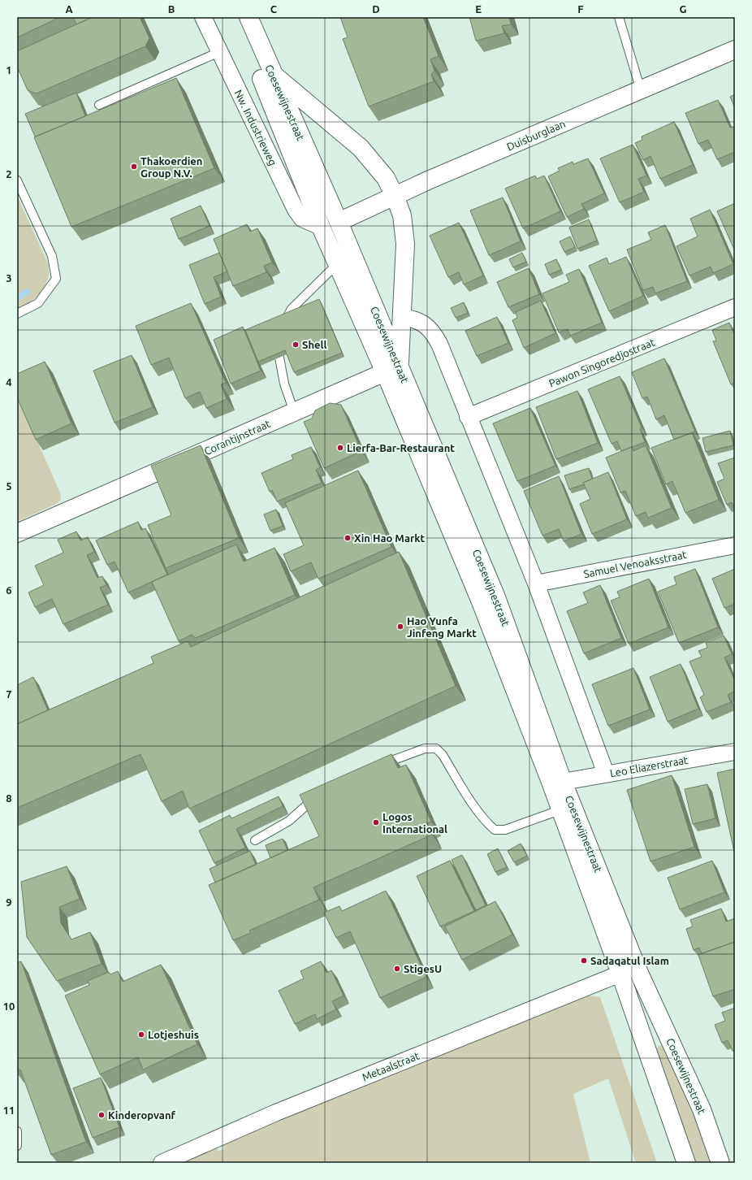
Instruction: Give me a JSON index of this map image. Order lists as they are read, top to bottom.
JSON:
{
  "streets": {
    "main road": ["Coesewijnestraat", "Duisburglaan", "Corantijnstraat"],
    "street": [
      "Nw. Industrieweg",
      "Pawon Singoredjostraat",
      "Samuel Venoaksstraat",
      "Leo Eliazerstraat",
      "Metaalstraat"
    ]
  },
  "crossings": [
    ["Coesewijnestraat", "Nw. Industrieweg"],
    ["Coesewijnestraat", "Duisburglaan"],
    ["Coesewijnestraat", "Corantijnstraat"],
    ["Coesewijnestraat", "Leo Eliazerstraat"],
    ["Coesewijnestraat", "Metaalstraat"]
  ],
  "places": [
    "Thakoerdien Group N.V.",
    "Shell",
    "Lierfa-Bar-Restaurant",
    "Xin Hao Markt",
    "Hao Yunfa Jinfeng Markt",
    "Logos International",
    "Sadaqatul Islam",
    "StigesU",
    "Lotjeshuis",
    "Kinderopvanf"
  ],
  "grid": {
    "columns": [
      "A",
      "B",
      "C",
      "D",
      "E",
      "F",
      "G"
    ],
    "rows": [
      "1",
      "2",
      "3",
      "4",
      "5",
      "6",
      "7",
      "8",
      "9",
      "10",
      "11"
    ]
  }
}
